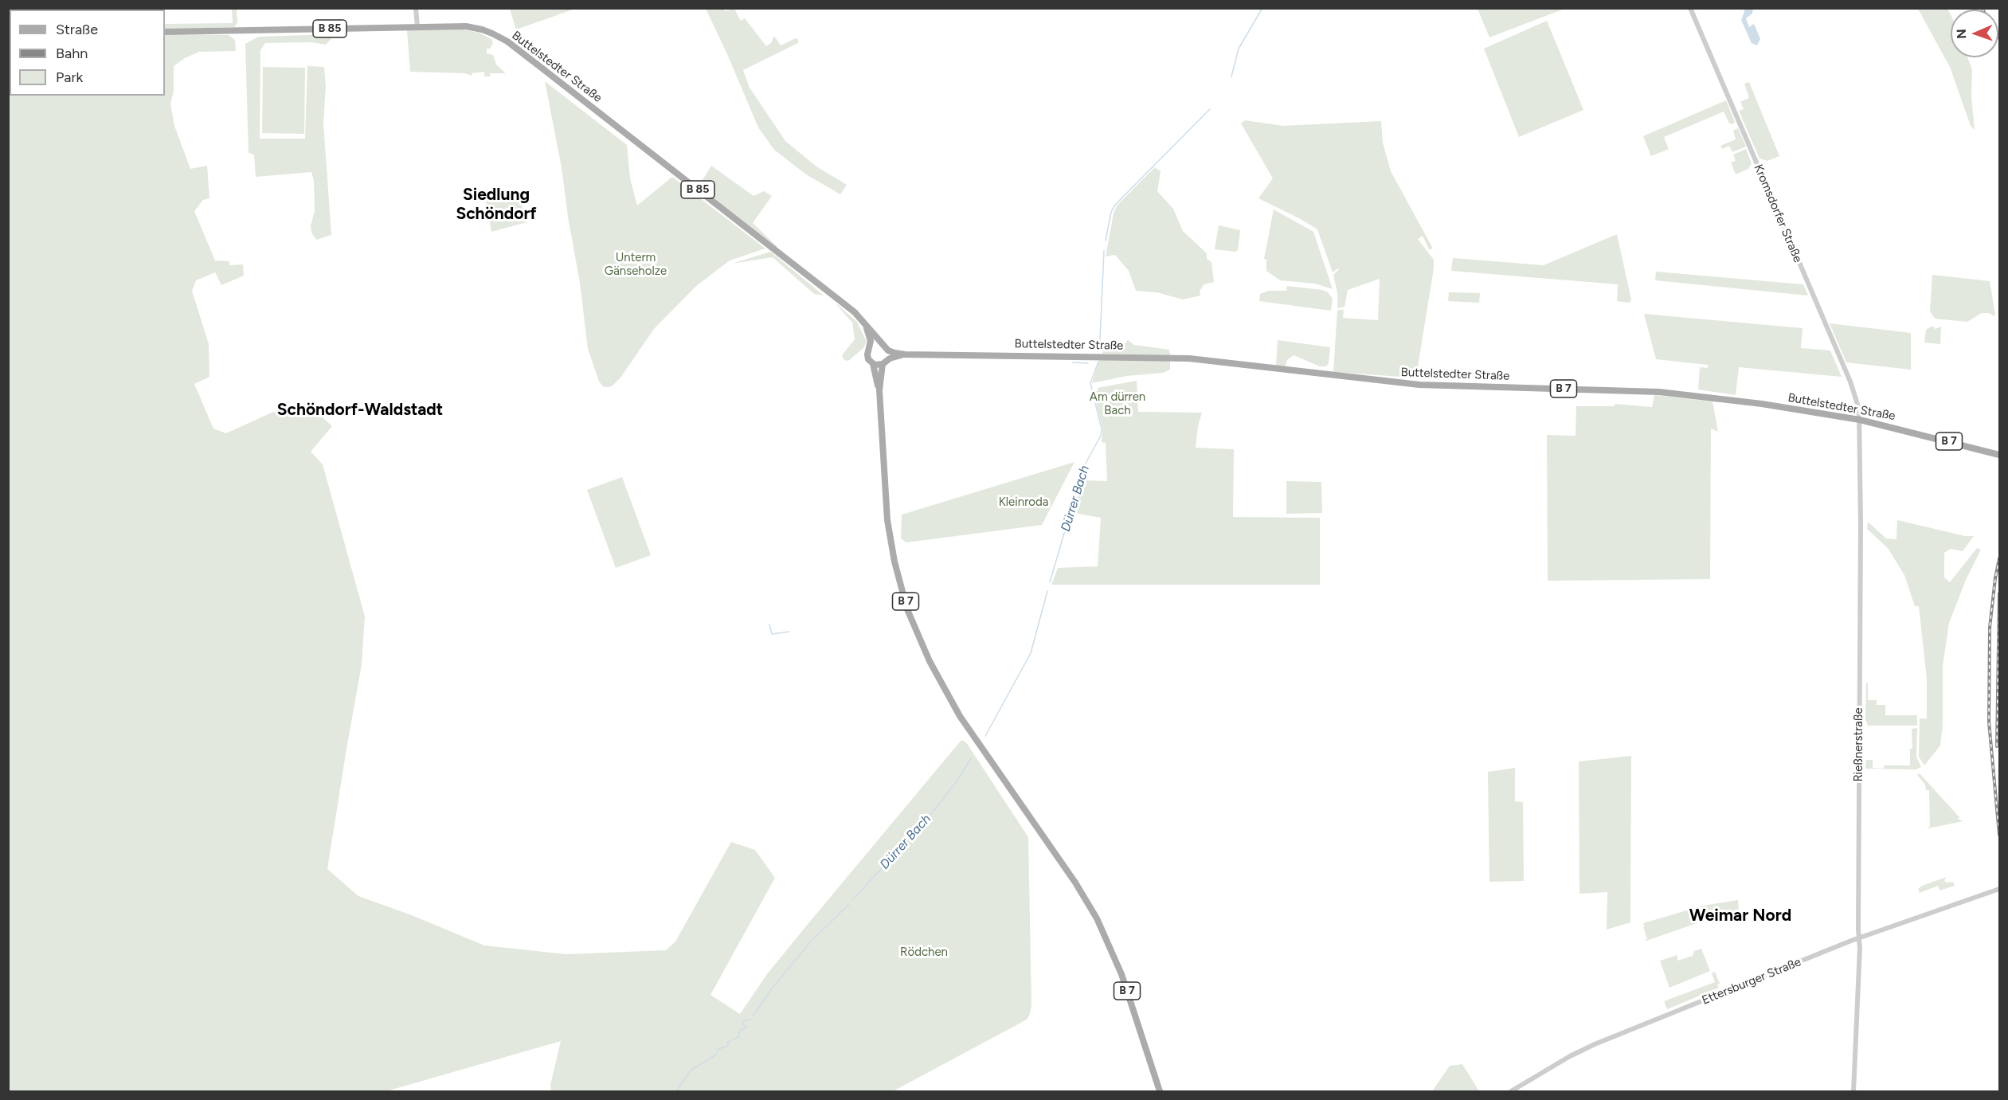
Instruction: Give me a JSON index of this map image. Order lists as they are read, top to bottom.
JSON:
{
  "streets": {
    "main road": ["B 85", "Buttelstedter Straße", "B 7"],
    "street": ["Kromsdorfer Straße", "Rießnerstraße", "Ettersburger Straße"]
  },
  "crossings": [
    ["B 85", "Buttelstedter Straße"],
    ["B 85", "B 7"],
    ["Buttelstedter Straße", "Kromsdorfer Straße"],
    ["Buttelstedter Straße", "B 7"],
    ["Buttelstedter Straße", "Rießnerstraße"],
    ["Kromsdorfer Straße", "Rießnerstraße"],
    ["Rießnerstraße", "Ettersburger Straße"]
  ],
  "districts": ["Siedlung Schöndorf", "Schöndorf-Waldstadt", "Weimar Nord"],
  "water": ["Dürrer Bach"],
  "parks": [
    "Unterm Gänseholze",
    "Am dürren Bach",
    "Kleinroda",
    "Rödchen"
  ],
  "legend": ["Straße", "Bahn", "Park"],
  "north": "left"
}
